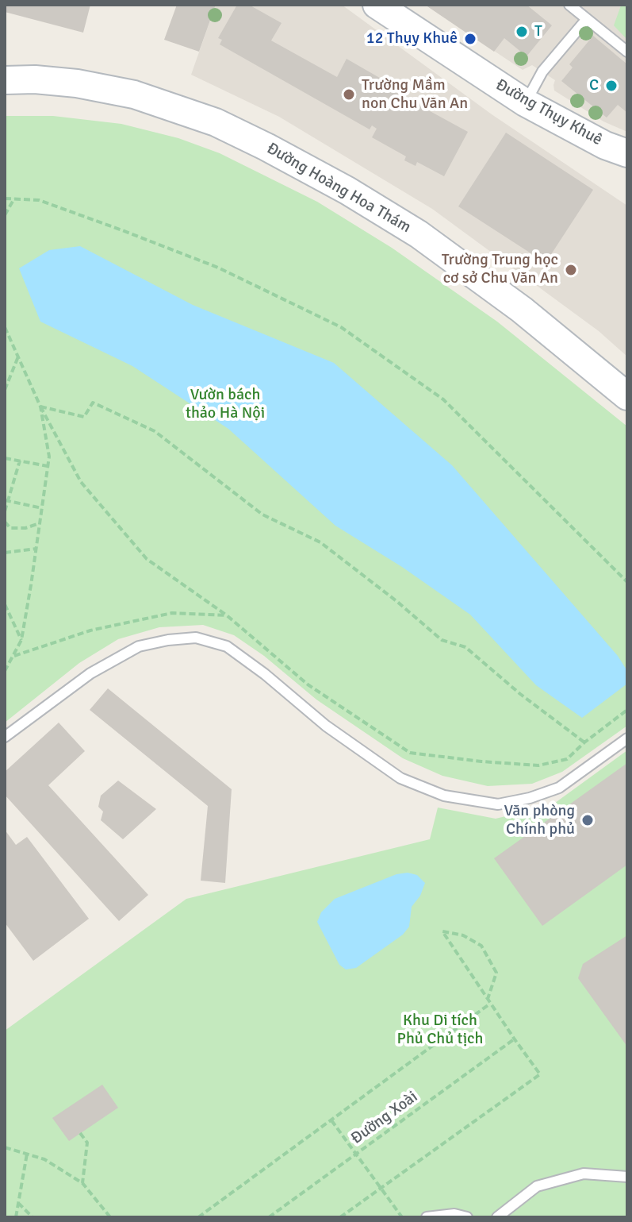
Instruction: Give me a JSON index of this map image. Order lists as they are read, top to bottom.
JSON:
{
  "streets": {
    "main road": ["Đường Thụy Khuê", "Đường Hoàng Hoa Thám"],
    "path": ["Đường Xoài"]
  },
  "parks": ["Vườn bách thảo Hà Nội", "Khu Di tích Phủ Chủ tịch"],
  "places": [
    "T",
    "12 Thụy Khuê",
    "C",
    "Trường Mầm non Chu Văn An",
    "Trường Trung học cơ sở Chu Văn An",
    "Văn phòng Chính phủ"
  ]
}
